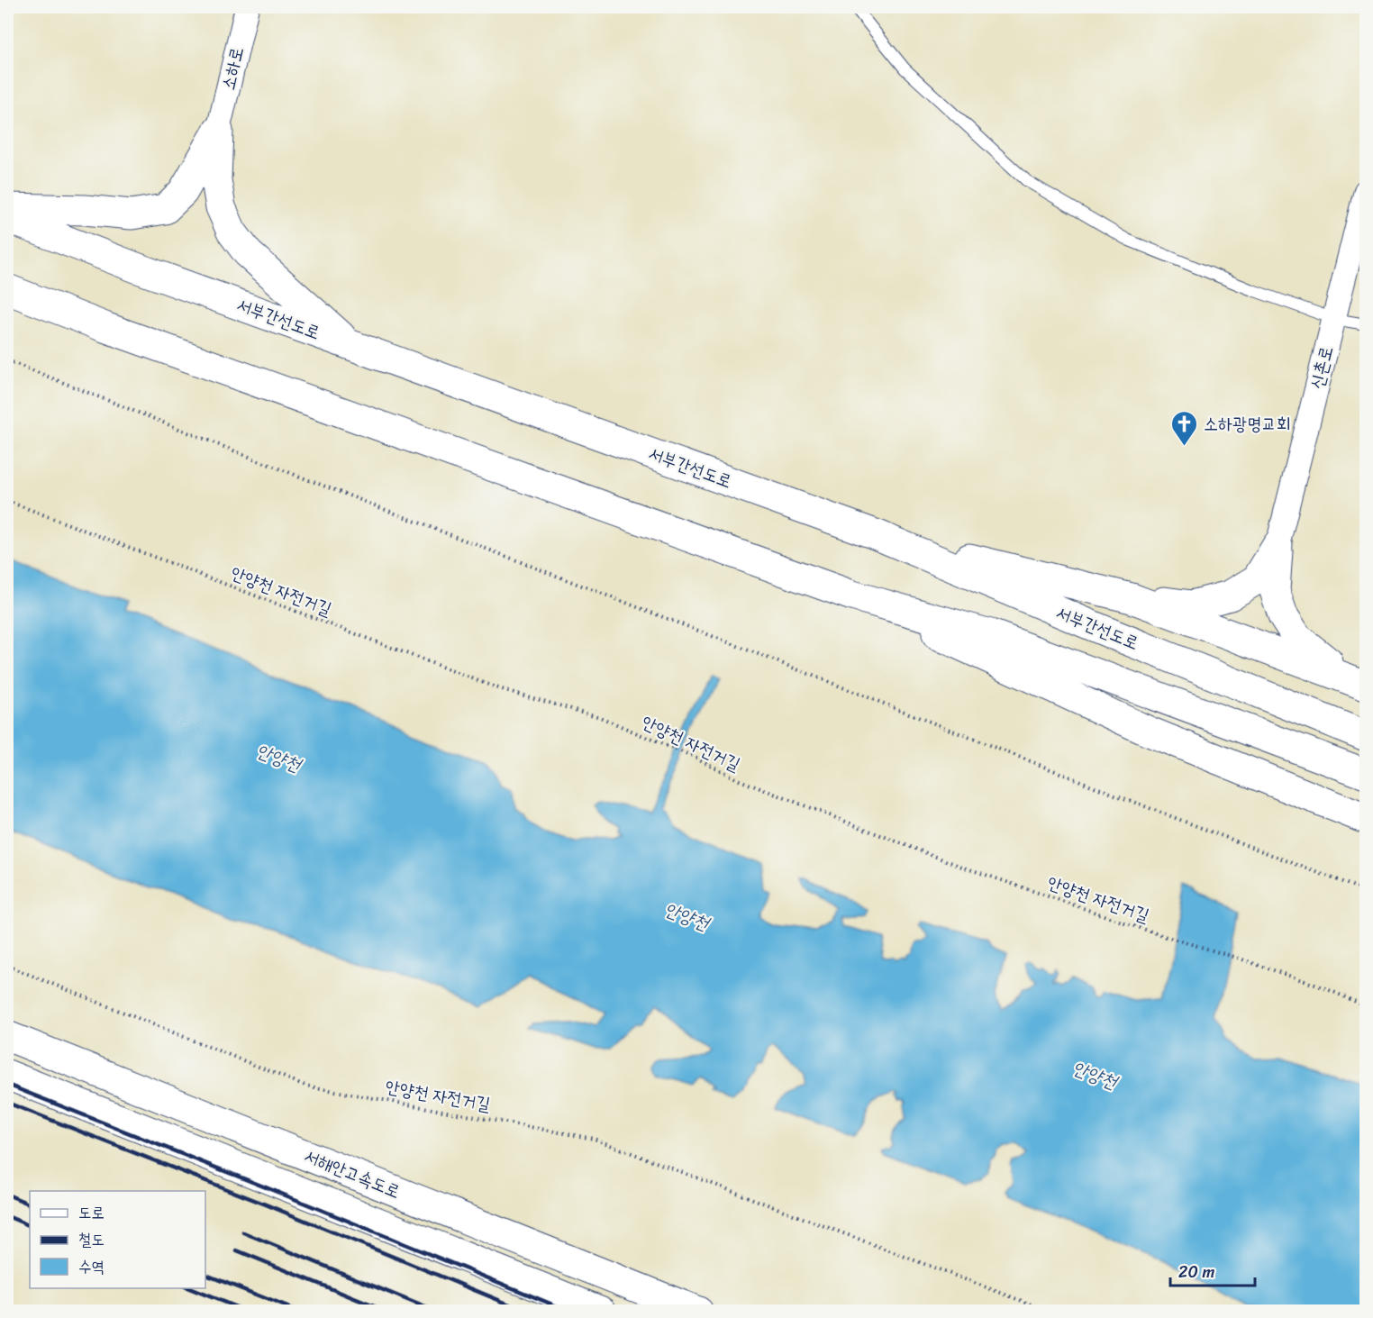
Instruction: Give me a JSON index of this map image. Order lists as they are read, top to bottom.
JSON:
{
  "streets": {
    "highway": ["서부간선도로", "서해안고속도로"],
    "street": ["소하로", "신촌로"],
    "path": ["안양천 자전거길"]
  },
  "water": ["안양천"],
  "places": {
    "church": ["소하광명교회"]
  },
  "legend": ["도로", "철도", "수역"],
  "scale_bar": "20 m"
}
